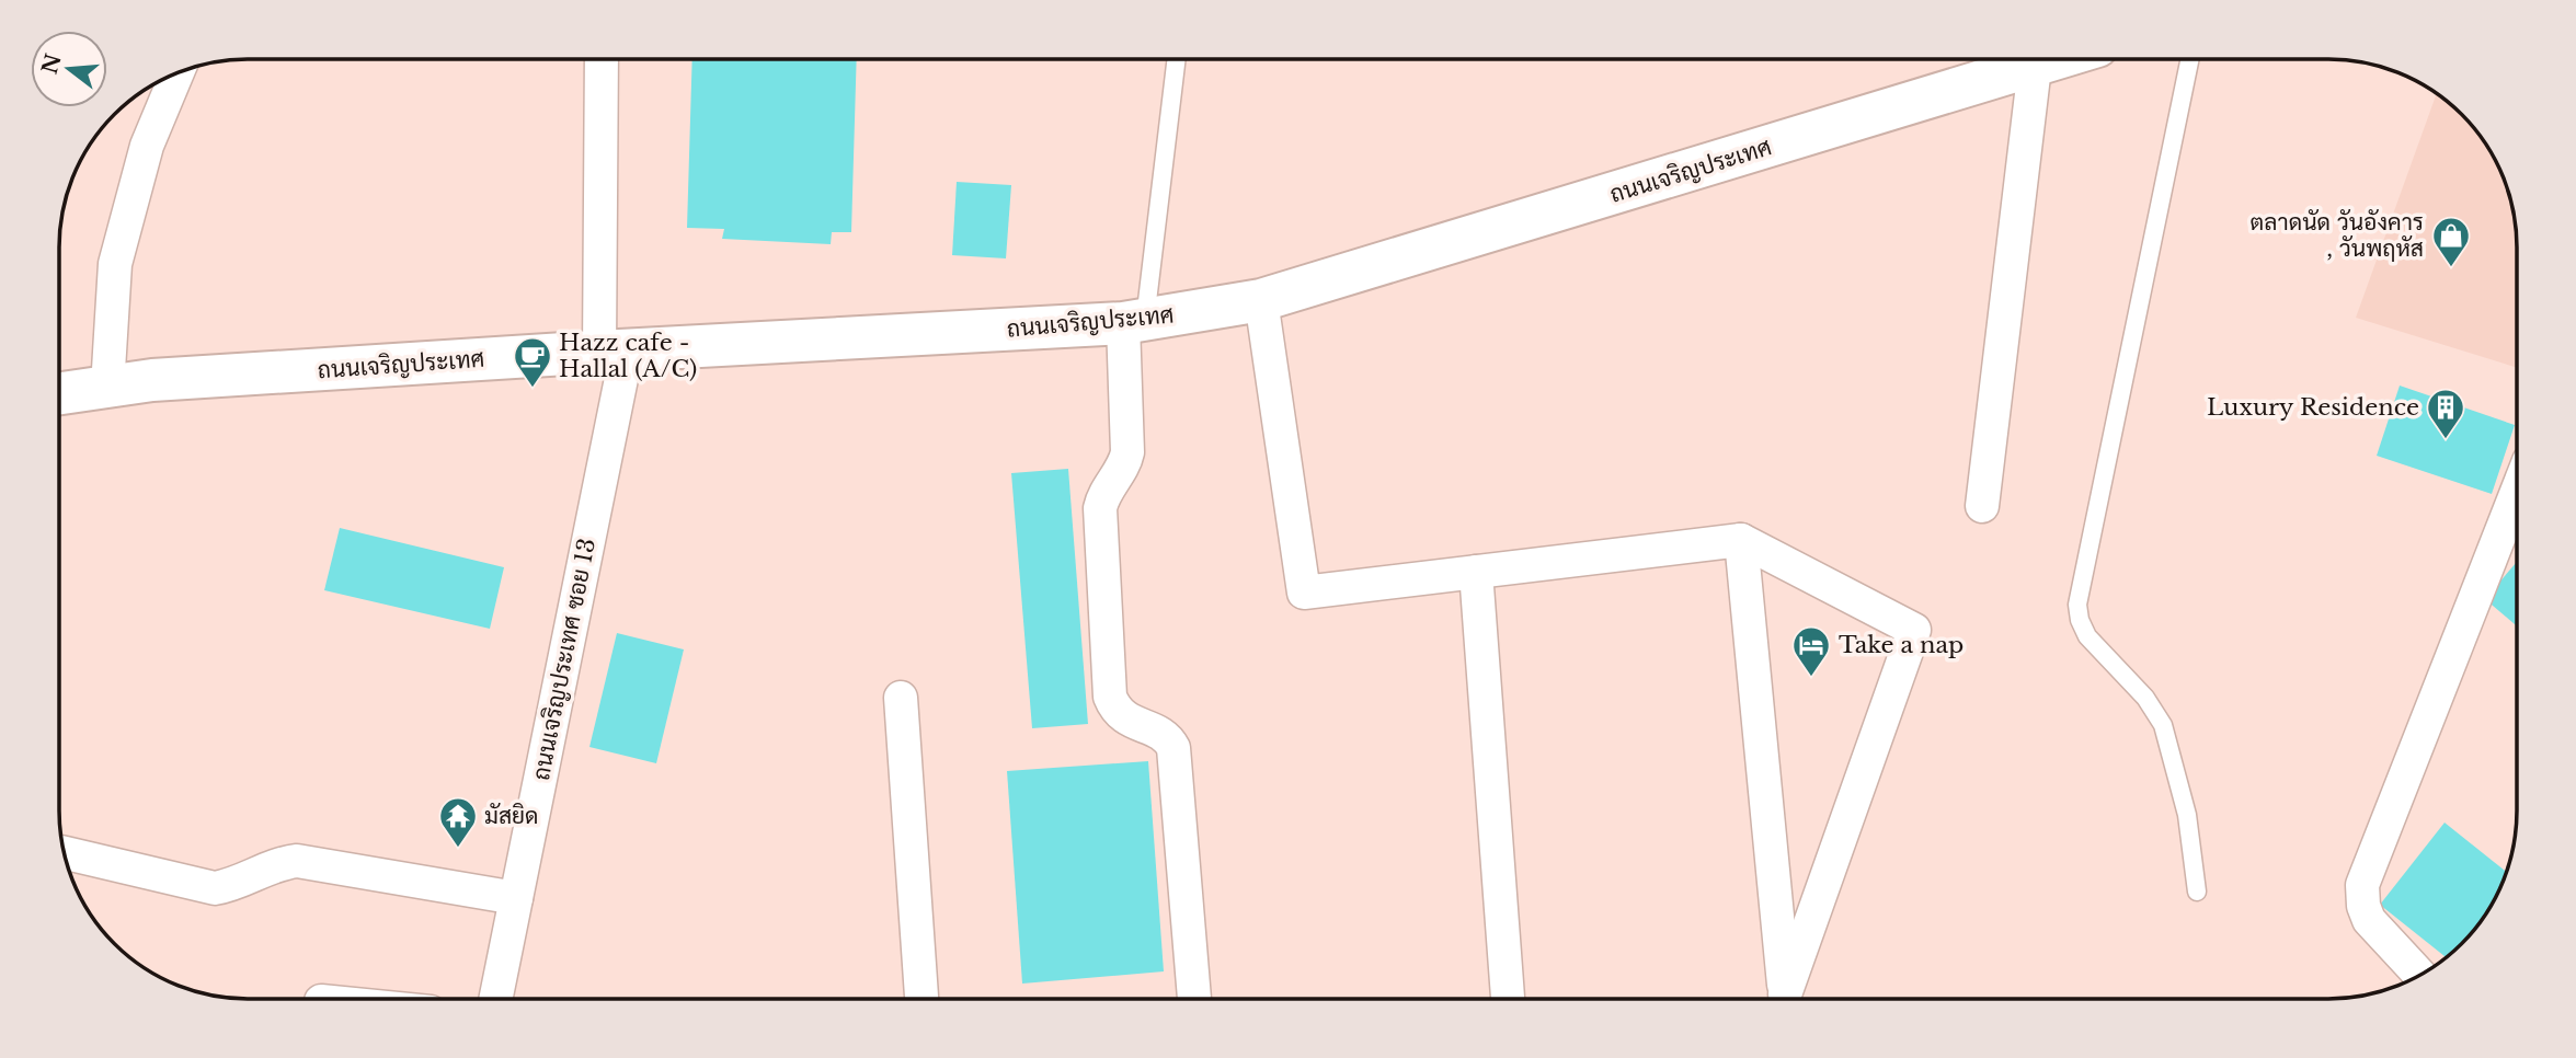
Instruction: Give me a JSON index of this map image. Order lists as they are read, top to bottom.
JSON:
{
  "streets": {
    "street": ["ถนนเจริญประเทศ", "ถนนเจริญประเทศ ซอย 13"]
  },
  "crossings": [
    ["ถนนเจริญประเทศ", "ถนนเจริญประเทศ ซอย 13"]
  ],
  "places": {
    "shop": ["ตลาดนัด วันอังคาร , วันพฤหัส"],
    "cafe": ["Hazz cafe - Hallal (A/C)"],
    "building": ["Luxury Residence"],
    "hotel": ["Take a nap"],
    "temple": ["มัสยิด"]
  },
  "north": "left"
}
